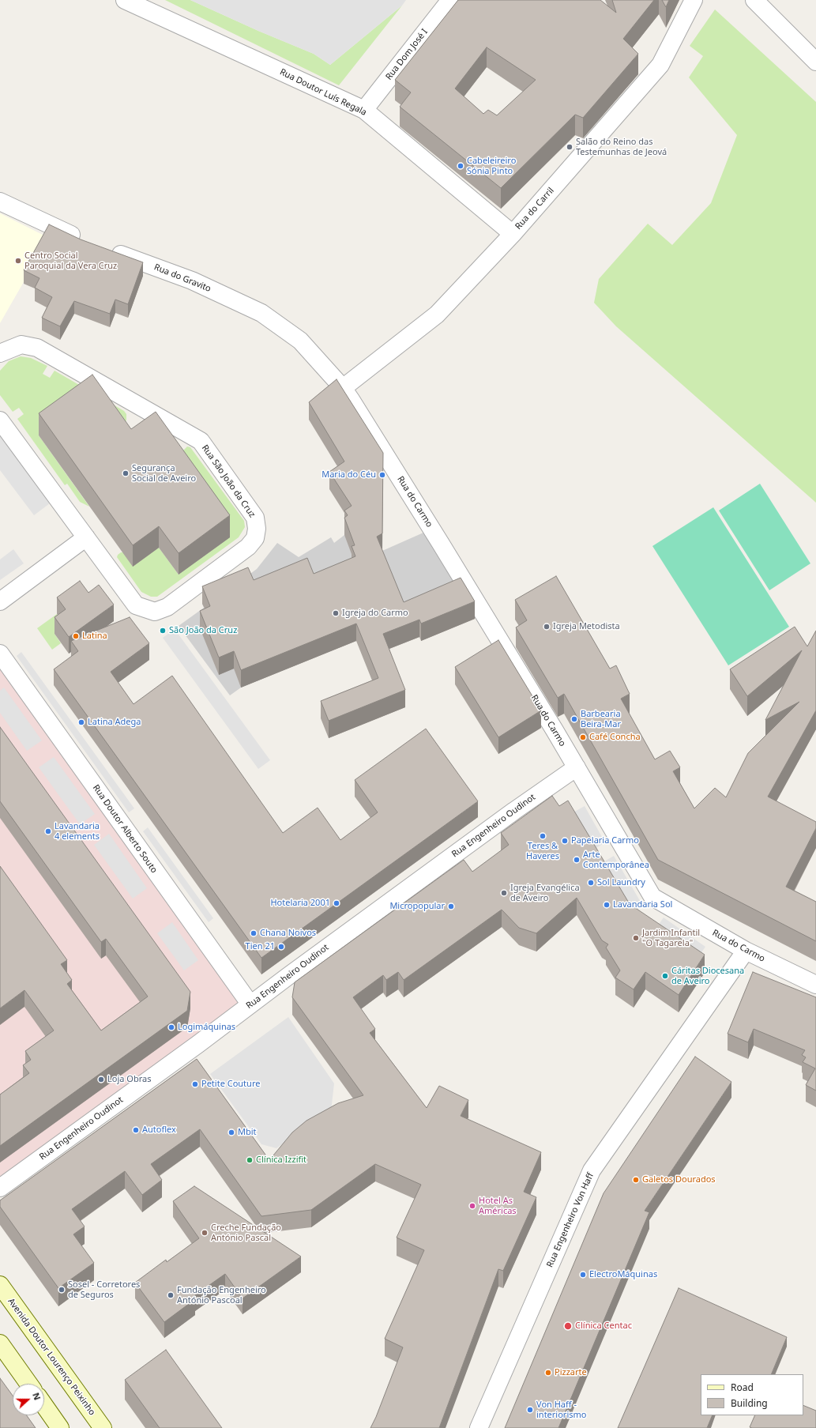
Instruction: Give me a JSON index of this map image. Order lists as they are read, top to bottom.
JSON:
{
  "streets": {
    "main road": ["Avenida Doutor Lourenço Peixinho"],
    "street": [
      "Rua Dom José I",
      "Rua Doutor Luís Regala",
      "Rua do Carril",
      "Rua do Gravito",
      "Rua São João da Cruz",
      "Rua do Carmo",
      "Rua Engenheiro Oudinot",
      "Rua Doutor Alberto Souto",
      "Rua Engenheiro Von Haff"
    ]
  },
  "crossings": [
    ["Rua Dom José I", "Rua Doutor Luís Regala"],
    ["Rua Doutor Luís Regala", "Rua do Carril"],
    ["Rua do Carril", "Rua do Gravito"],
    ["Rua do Carril", "Rua do Carmo"],
    ["Rua do Gravito", "Rua do Carmo"],
    ["Rua do Carmo", "Rua Engenheiro Oudinot"],
    ["Rua do Carmo", "Rua Engenheiro Von Haff"],
    ["Rua Engenheiro Oudinot", "Rua Doutor Alberto Souto"]
  ],
  "places": [
    "Salão do Reino das Testemunhas de Jeová",
    "Cabeleireiro Sónia Pinto",
    "Centro Social Paroquial da Vera Cruz",
    "Segurança Social de Aveiro",
    "Maria do Céu",
    "Igreja do Carmo",
    "Igreja Metodista",
    "São João da Cruz",
    "Latina",
    "Barbearia Beira-Mar",
    "Latina Adega",
    "Café Concha",
    "Lavandaria 4 elements",
    "Teres & Haveres",
    "Papelaria Carmo",
    "Arte Contemporânea",
    "Sol Laundry",
    "Igreja Evangélica de Aveiro",
    "Hotelaria 2001",
    "Lavandaria Sol",
    "Micropopular",
    "Chana Noivos",
    "Jardim Infantil \"O Tagarela\"",
    "Tien 21",
    "Cáritas Diocesana de Aveiro",
    "Logimáquinas",
    "Loja Obras",
    "Petite Couture",
    "Autoflex",
    "Mbit",
    "Clínica Izzifit",
    "Galetos Dourados",
    "Hotel As Américas",
    "Creche Fundação António Pascal",
    "ElectroMáquinas",
    "Sosel - Corretores de Seguros",
    "Fundação Engenheiro António Pascoal",
    "Clínica Centac",
    "Pizzarte",
    "Von Haff - interiorismo"
  ],
  "legend": ["Road", "Building"],
  "north": "right"
}
